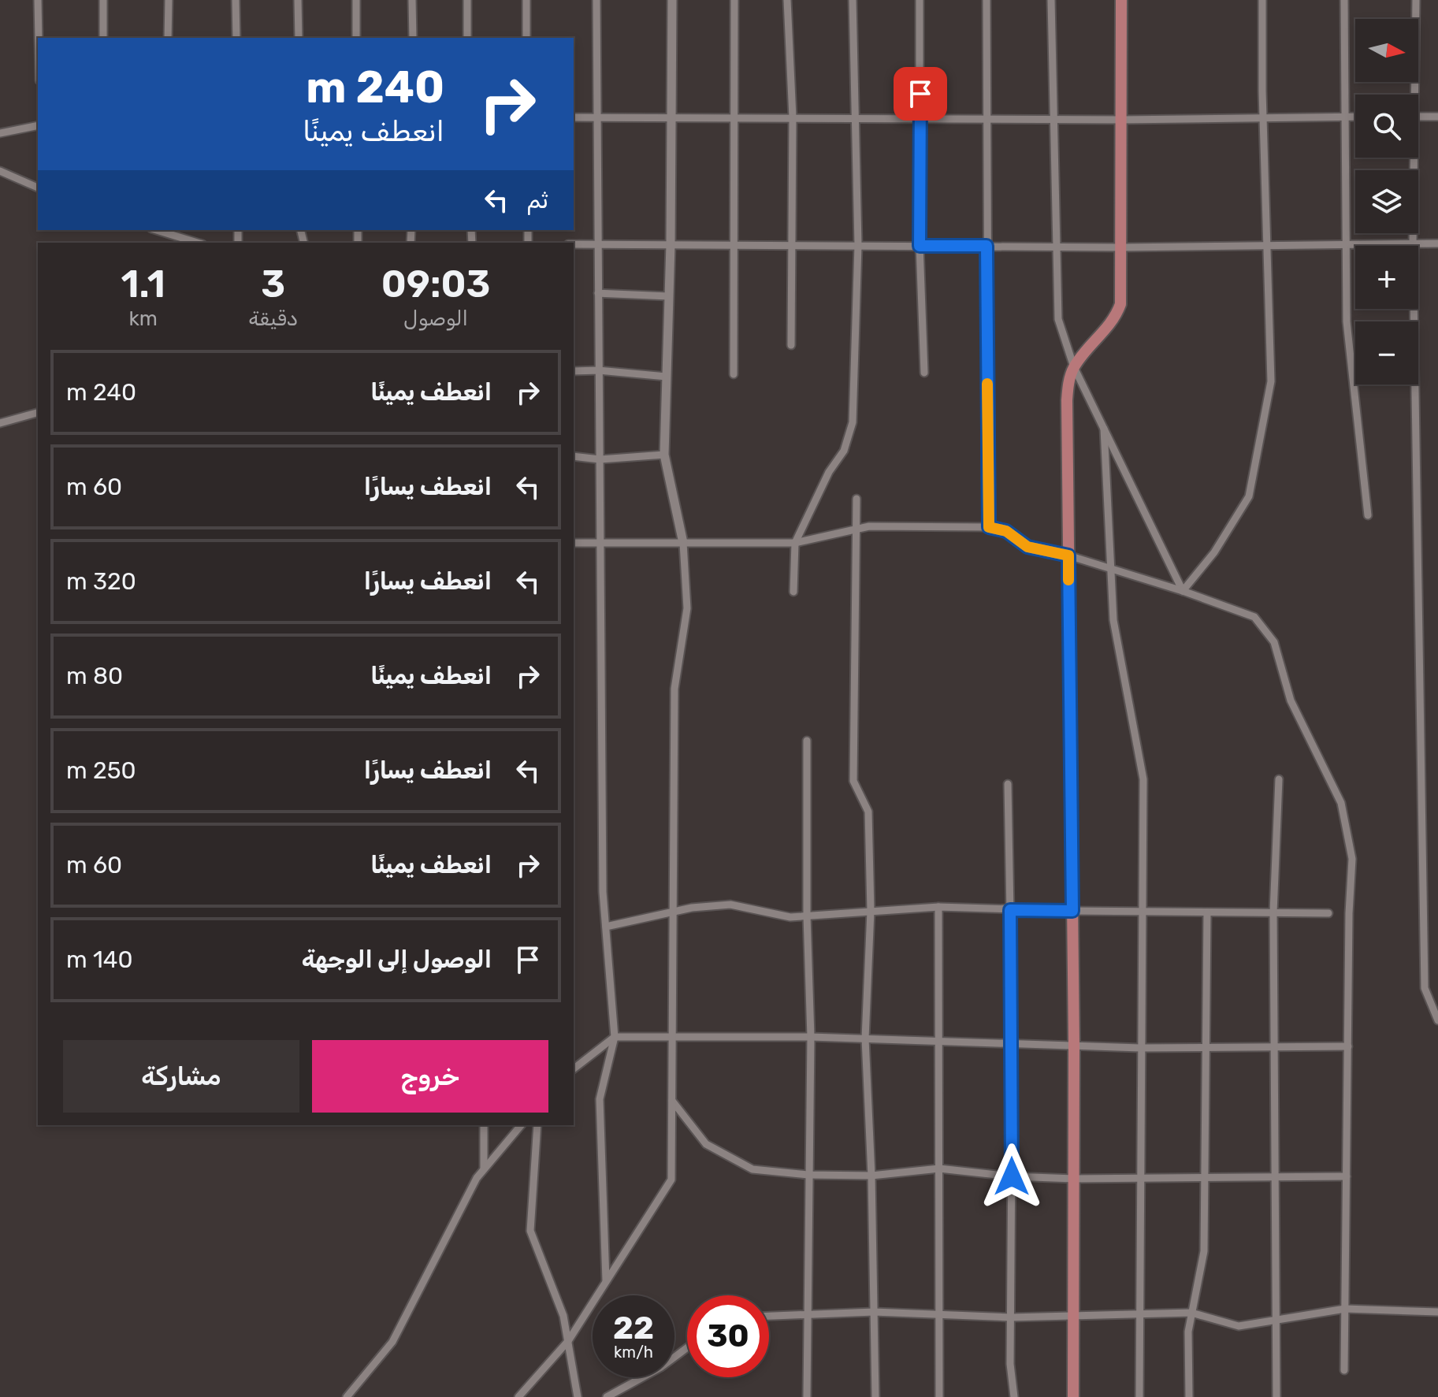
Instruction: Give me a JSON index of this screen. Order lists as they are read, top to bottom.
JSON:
{
  "north": "right",
  "page": {
    "map_buttons": ["+", "−"],
    "turn": ["240 m", "انعطف يمينًا"],
    "then": "ثم",
    "eta": [
      "09:03",
      "الوصول",
      "3",
      "دقيقة",
      "1.1",
      "km"
    ],
    "list": [
      {
        "name": "انعطف يمينًا",
        "value": "240 m"
      },
      {
        "name": "انعطف يسارًا",
        "value": "60 m"
      },
      {
        "name": "انعطف يسارًا",
        "value": "320 m"
      },
      {
        "name": "انعطف يمينًا",
        "value": "80 m"
      },
      {
        "name": "انعطف يسارًا",
        "value": "250 m"
      },
      {
        "name": "انعطف يمينًا",
        "value": "60 m"
      },
      {
        "name": "الوصول إلى الوجهة",
        "value": "140 m"
      }
    ],
    "buttons": ["خروج", "مشاركة"],
    "speed": "22 km/h",
    "limit": "30"
  }
}
